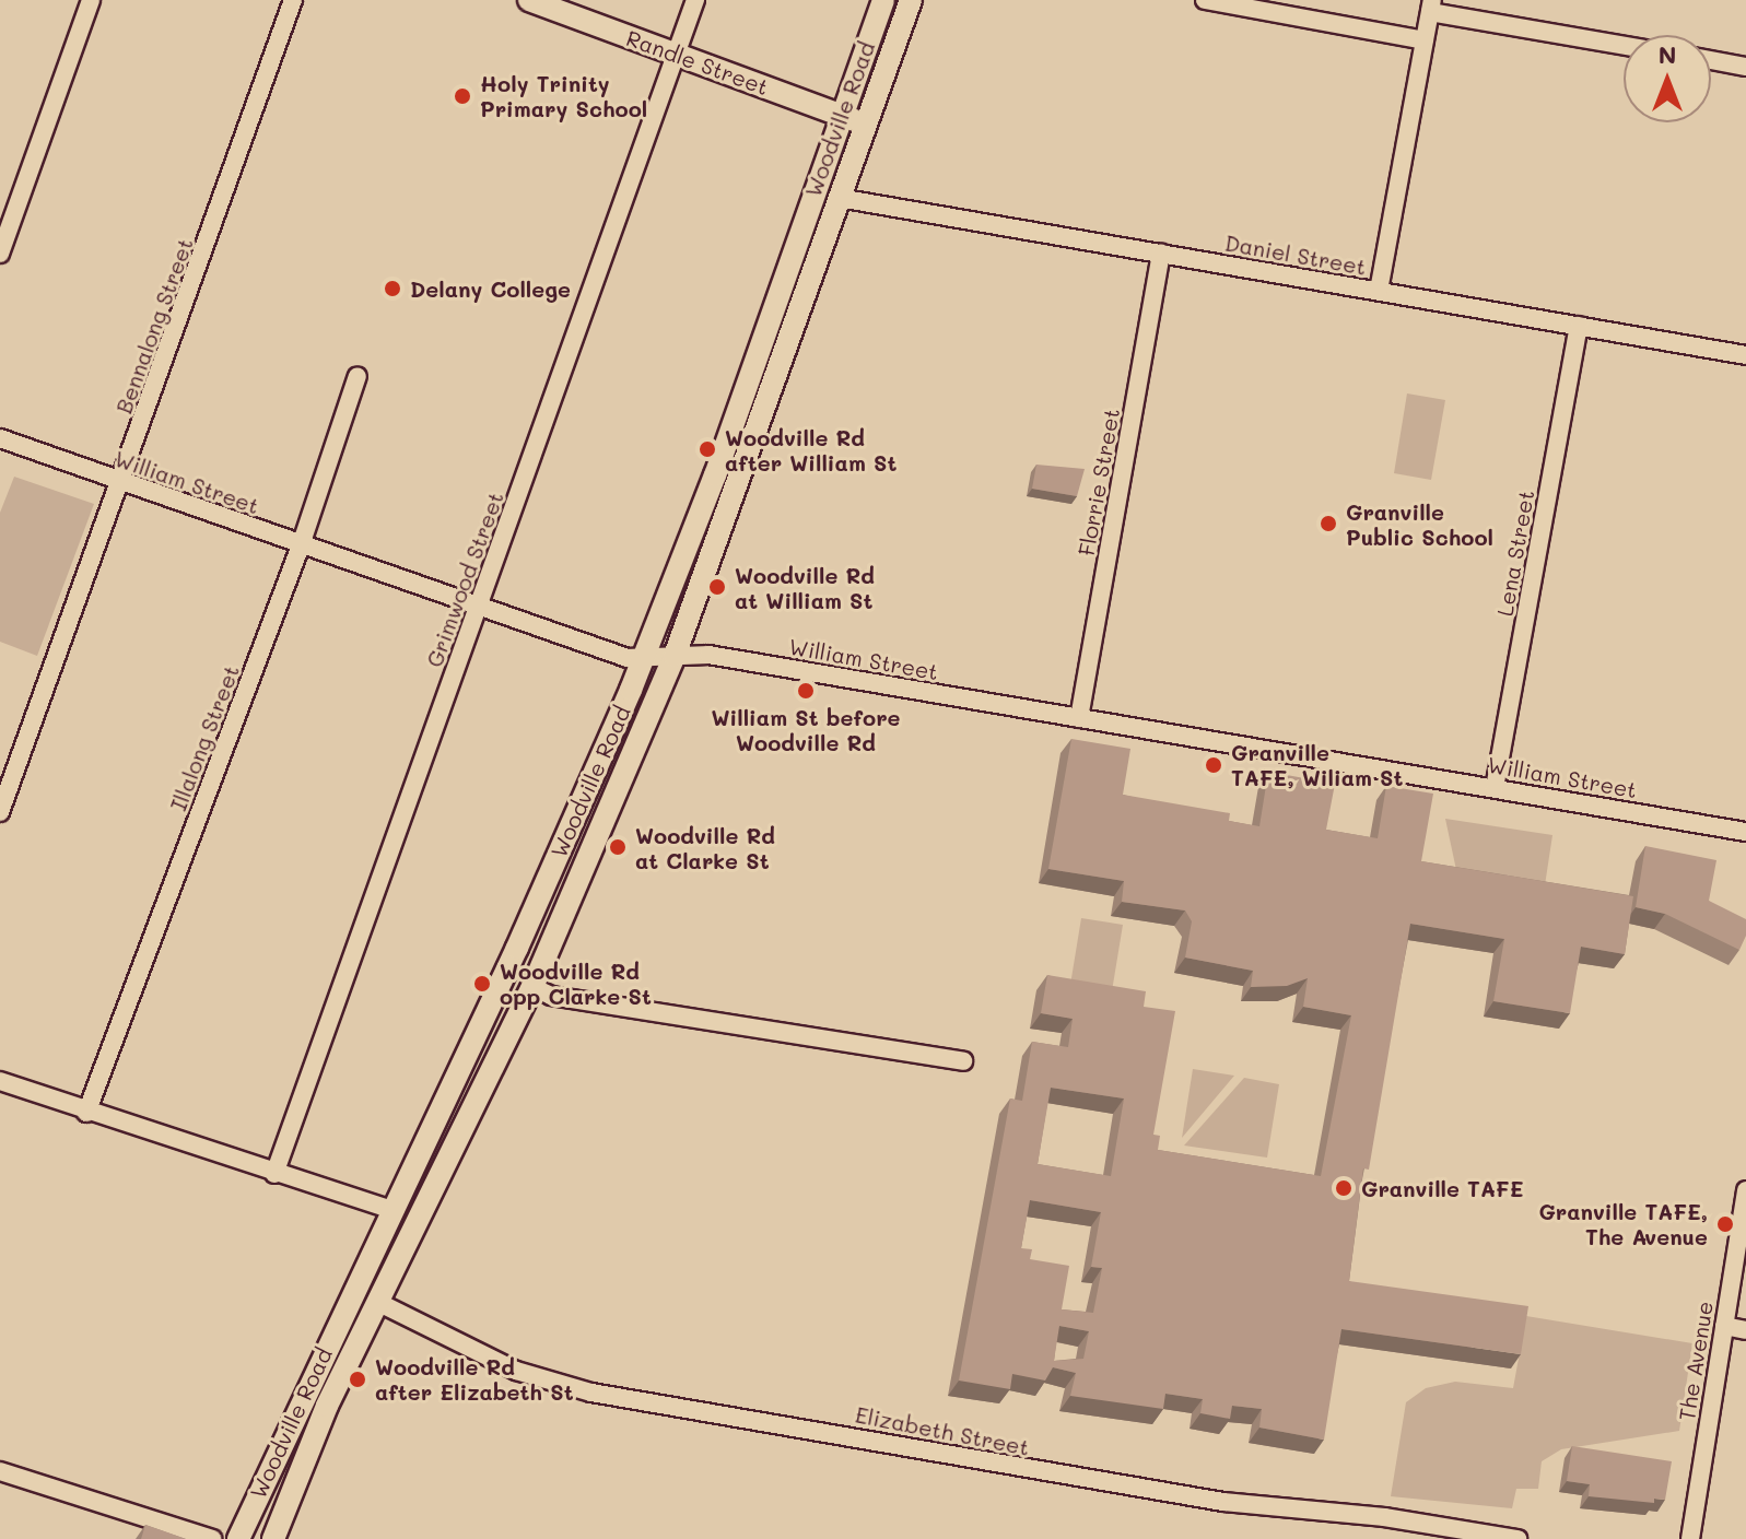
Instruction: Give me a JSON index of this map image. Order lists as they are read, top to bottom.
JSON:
{
  "streets": {
    "main road": ["Randle Street", "Woodville Road"],
    "street": [
      "Daniel Street",
      "Bennalong Street",
      "William Street",
      "Florrie Street",
      "Lena Street",
      "Grimwood Street",
      "Illalong Street",
      "The Avenue",
      "Elizabeth Street"
    ]
  },
  "crossings": [
    ["Randle Street", "Woodville Road"],
    ["Randle Street", "Grimwood Street"],
    ["Woodville Road", "Daniel Street"],
    ["Woodville Road", "William Street"],
    ["Woodville Road", "Elizabeth Street"],
    ["Daniel Street", "Florrie Street"],
    ["Daniel Street", "Lena Street"],
    ["Bennalong Street", "William Street"],
    ["William Street", "Florrie Street"],
    ["William Street", "Lena Street"],
    ["William Street", "Grimwood Street"],
    ["William Street", "Illalong Street"]
  ],
  "places": [
    "Holy Trinity Primary School",
    "Delany College",
    "Woodville Rd after William St",
    "Granville Public School",
    "Woodville Rd at William St",
    "William St before Woodville Rd",
    "Granville TAFE, Wiliam St",
    "Woodville Rd at Clarke St",
    "Woodville Rd opp Clarke St",
    "Granville TAFE",
    "Granville TAFE, The Avenue",
    "Woodville Rd after Elizabeth St"
  ],
  "north": "top"
}
